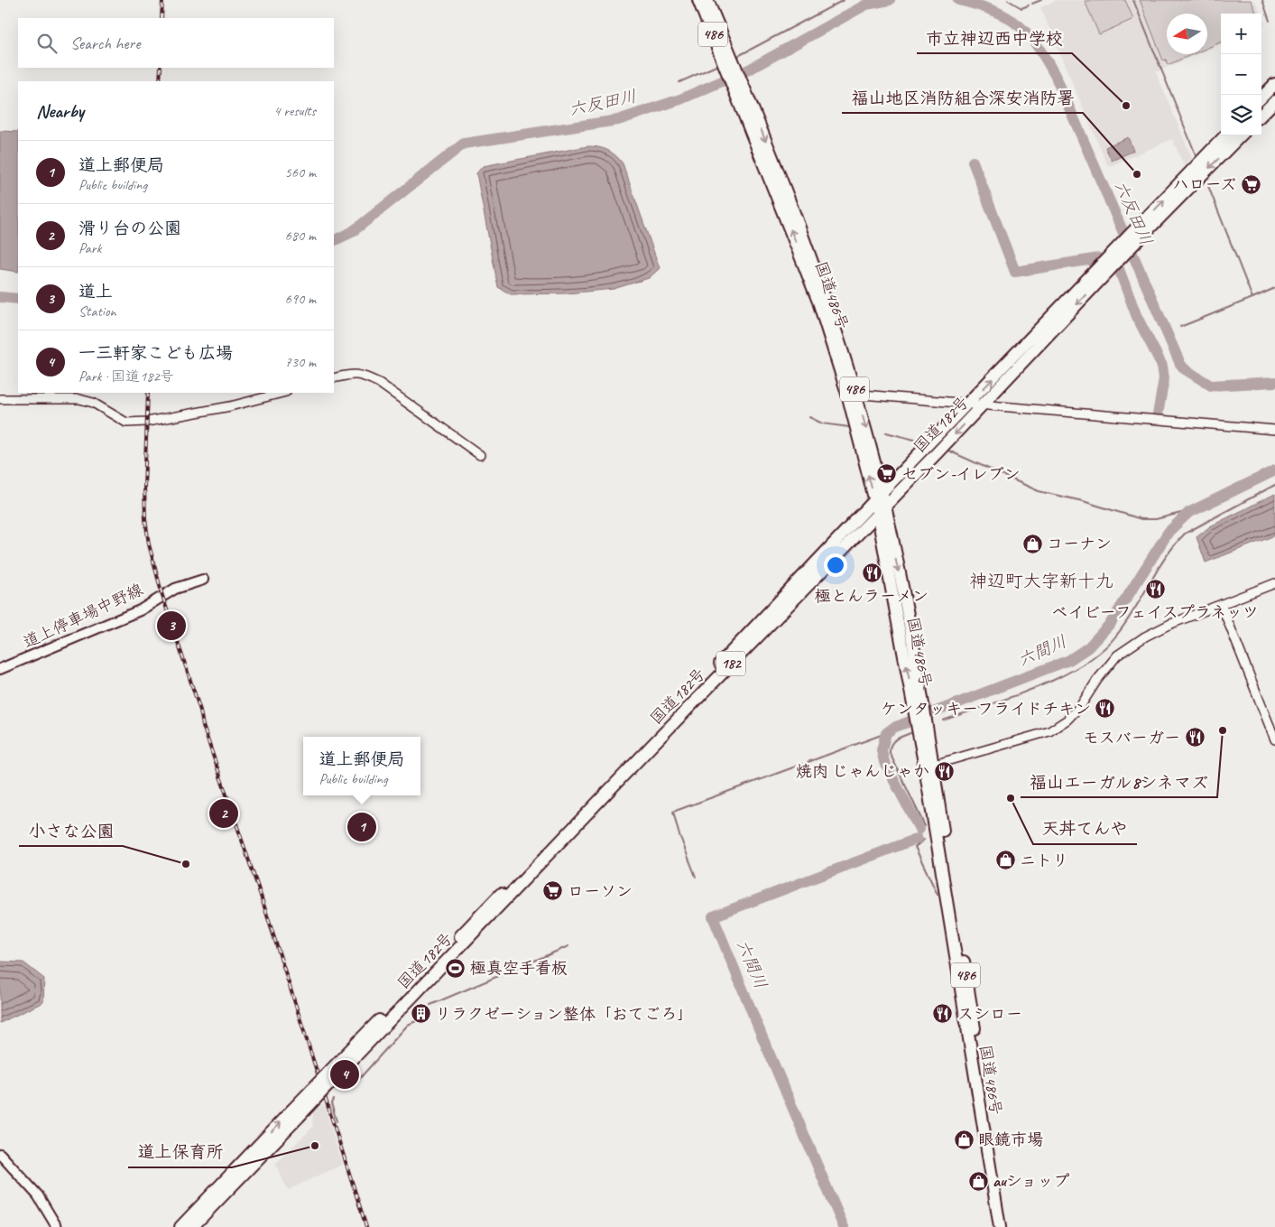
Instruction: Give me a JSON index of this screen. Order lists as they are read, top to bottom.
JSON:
{
  "streets": {
    "highway": [
      "486",
      "国道486号",
      "国道182号",
      "182"
    ],
    "main road": ["道上停車場中野線"]
  },
  "crossings": [
    ["国道486号", "国道182号"]
  ],
  "districts": ["神辺町大字新十九"],
  "water": ["六反田川", "六間川"],
  "places": {
    "other": [
      "市立神辺西中学校",
      "福山地区消防組合深安消防署",
      "福山エーガル8シネマズ",
      "天丼てんや",
      "小さな公園",
      "道上保育所"
    ],
    "supermarket": ["ハローズ", "セブン-イレブン", "ローソン"],
    "shop": [
      "コーナン",
      "ニトリ",
      "眼鏡市場",
      "auショップ"
    ],
    "restaurant": [
      "極とんラーメン",
      "ベイビーフェイスプラネッツ",
      "ケンタッキーフライドチキン",
      "モスバーガー",
      "焼肉 じゃんじゃか",
      "スシロー"
    ],
    "sports": ["極真空手看板"],
    "building": ["リラクゼーション整体「おてごろ」"]
  },
  "north": "left",
  "page": {
    "map_buttons": ["+", "−"],
    "search": "Search here",
    "heading": ["Nearby", "4 results"],
    "list": [
      {
        "mark": "1",
        "name": "道上郵便局",
        "note": "Public building",
        "value": "560 m"
      },
      {
        "mark": "2",
        "name": "滑り台の公園",
        "note": "Park",
        "value": "680 m"
      },
      {
        "mark": "3",
        "name": "道上",
        "note": "Station",
        "value": "690 m"
      },
      {
        "mark": "4",
        "name": "一三軒家こども広場",
        "note": "Park · 国道182号",
        "value": "730 m"
      }
    ],
    "pins": [
      "3",
      "2",
      "1",
      "4"
    ],
    "popup": ["道上郵便局", "Public building"]
  }
}
